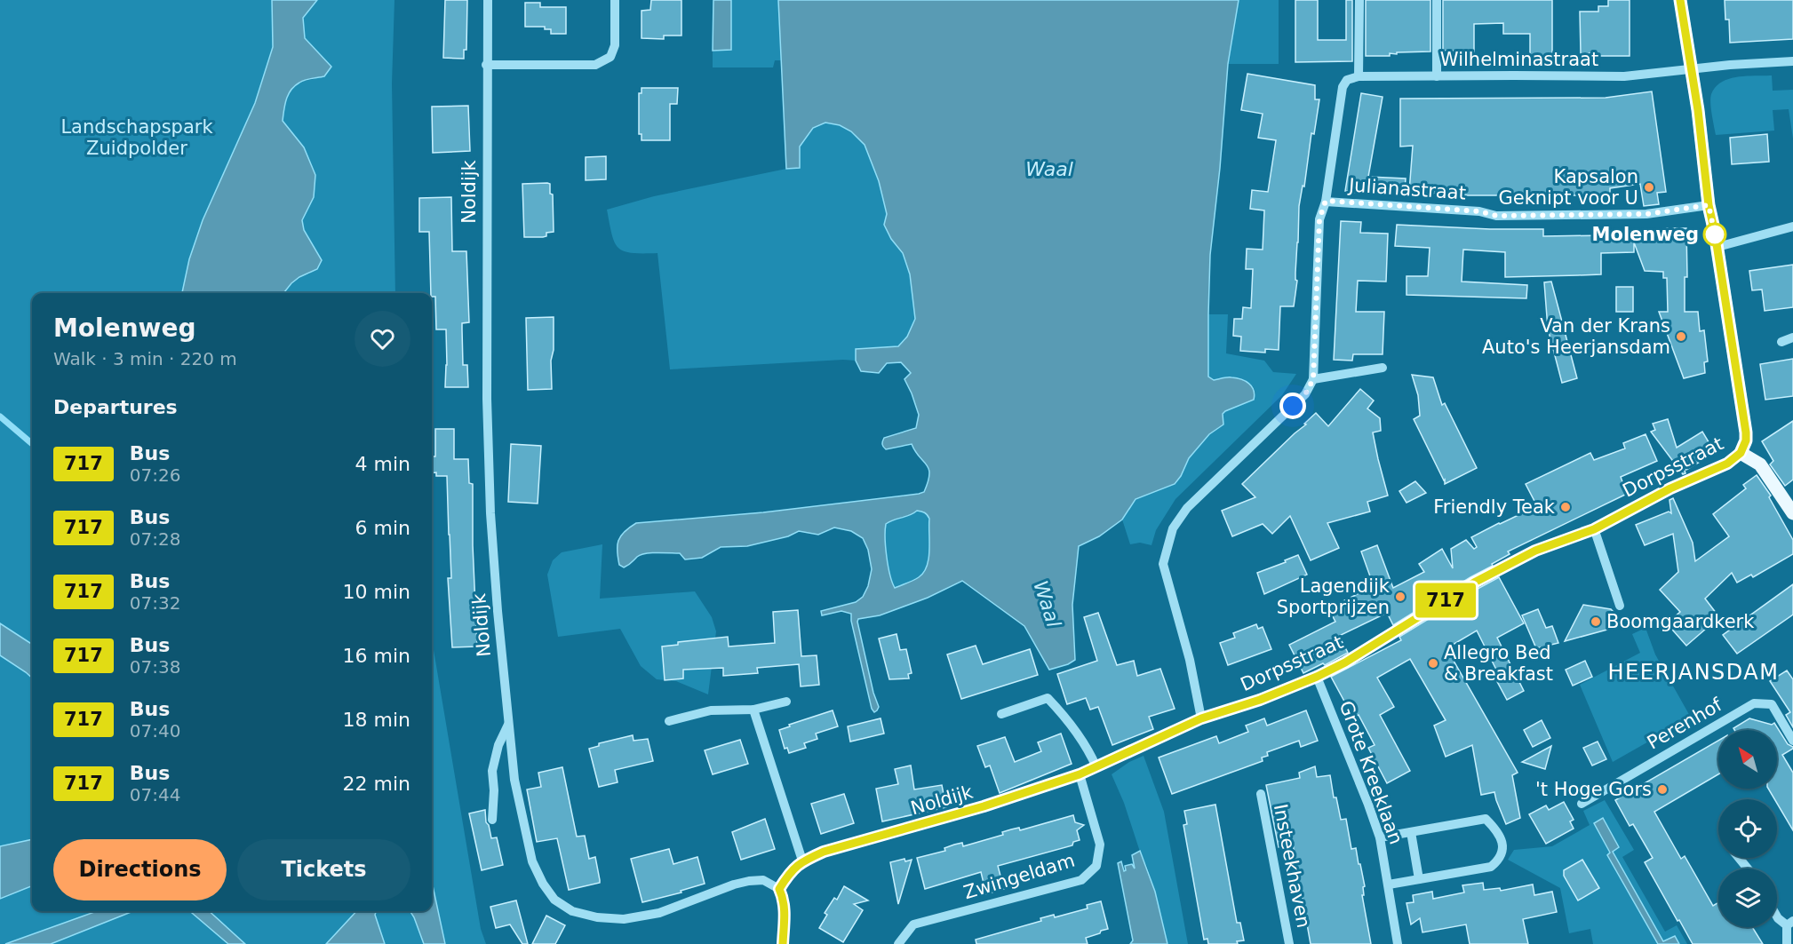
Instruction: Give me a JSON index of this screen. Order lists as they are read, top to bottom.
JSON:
{
  "streets": {
    "main road": ["Dorpsstraat"],
    "street": [
      "Wilhelminastraat",
      "Julianastraat",
      "Noldijk",
      "Perenhof",
      "Grote Kreeklaan",
      "Insteekhaven",
      "Zwingeldam"
    ]
  },
  "crossings": [
    ["Wilhelminastraat", "Julianastraat"],
    ["Noldijk", "Dorpsstraat"],
    ["Noldijk", "Zwingeldam"],
    ["Dorpsstraat", "Grote Kreeklaan"]
  ],
  "districts": ["HEERJANSDAM"],
  "water": ["Waal"],
  "parks": ["Landschapspark Zuidpolder"],
  "places": [
    "Kapsalon Geknipt voor U",
    "Molenweg",
    "Van der Krans Auto's Heerjansdam",
    "Friendly Teak",
    "Lagendijk Sportprijzen",
    "Boomgaardkerk",
    "Allegro Bed & Breakfast",
    "'t Hoge Gors"
  ],
  "lines": ["bus line 717"],
  "north": "top left",
  "page": {
    "on_map": "717",
    "heading": [
      ["Molenweg", "Walk · 3 min · 220 m"],
      "Departures"
    ],
    "list": [
      {
        "mark": "717",
        "name": "Bus",
        "note": "07:26",
        "value": "4 min"
      },
      {
        "mark": "717",
        "name": "Bus",
        "note": "07:28",
        "value": "6 min"
      },
      {
        "mark": "717",
        "name": "Bus",
        "note": "07:32",
        "value": "10 min"
      },
      {
        "mark": "717",
        "name": "Bus",
        "note": "07:38",
        "value": "16 min"
      },
      {
        "mark": "717",
        "name": "Bus",
        "note": "07:40",
        "value": "18 min"
      },
      {
        "mark": "717",
        "name": "Bus",
        "note": "07:44",
        "value": "22 min"
      }
    ],
    "buttons": ["Directions", "Tickets"]
  }
}
